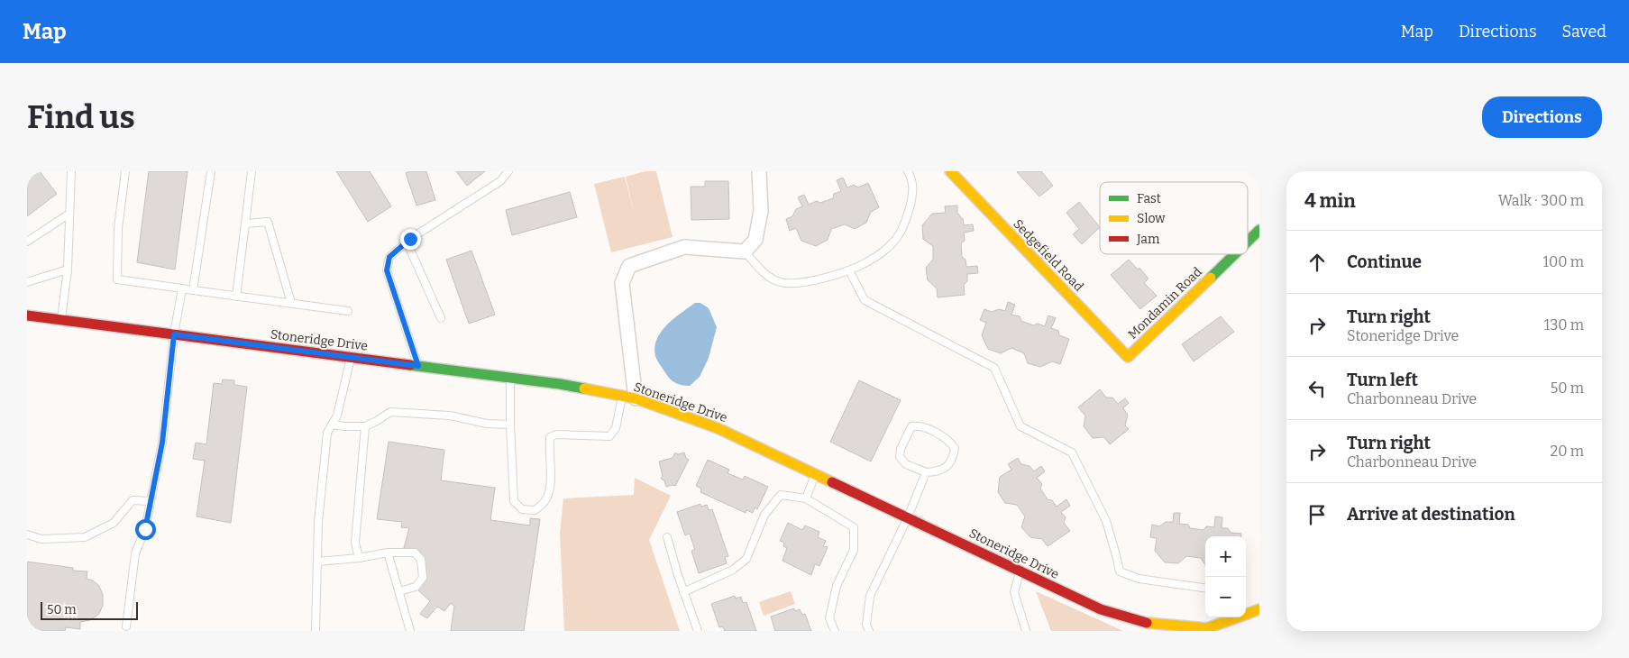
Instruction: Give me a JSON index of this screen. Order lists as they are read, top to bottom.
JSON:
{
  "streets": {
    "street": ["Sedgefield Road", "Mondamin Road", "Stoneridge Drive"]
  },
  "crossings": [
    ["Sedgefield Road", "Mondamin Road"]
  ],
  "legend": ["Fast", "Slow", "Jam"],
  "scale_bar": "50 m",
  "page": {
    "header": "Map",
    "nav": ["Map", "Directions", "Saved"],
    "buttons": "Directions",
    "title": "Find us",
    "heading": ["4 min", "Walk · 300 m"],
    "list": [
      ["Continue", "100 m"],
      ["Turn right", "Stoneridge Drive", "130 m"],
      ["Turn left", "Charbonneau Drive", "50 m"],
      ["Turn right", "Charbonneau Drive", "20 m"],
      "Arrive at destination"
    ],
    "map_buttons": ["+", "−"],
    "scale": "50 m"
  }
}
